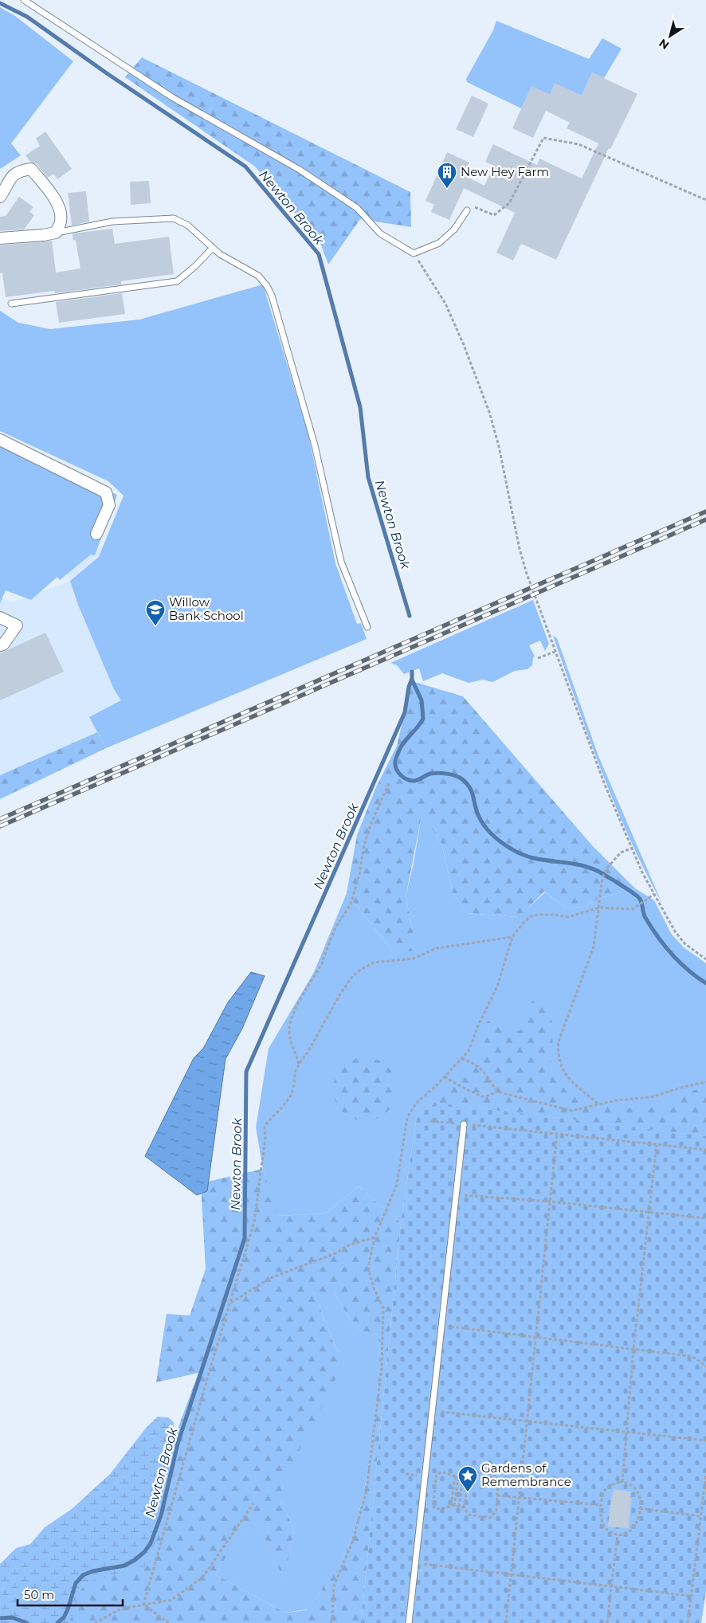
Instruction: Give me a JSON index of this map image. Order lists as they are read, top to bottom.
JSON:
{
  "water": ["Newton Brook"],
  "places": {
    "building": ["New Hey Farm"],
    "school or university": ["Willow Bank School"],
    "place": ["Gardens of Remembrance"]
  },
  "scale_bar": "50 m",
  "north": "bottom left"
}
